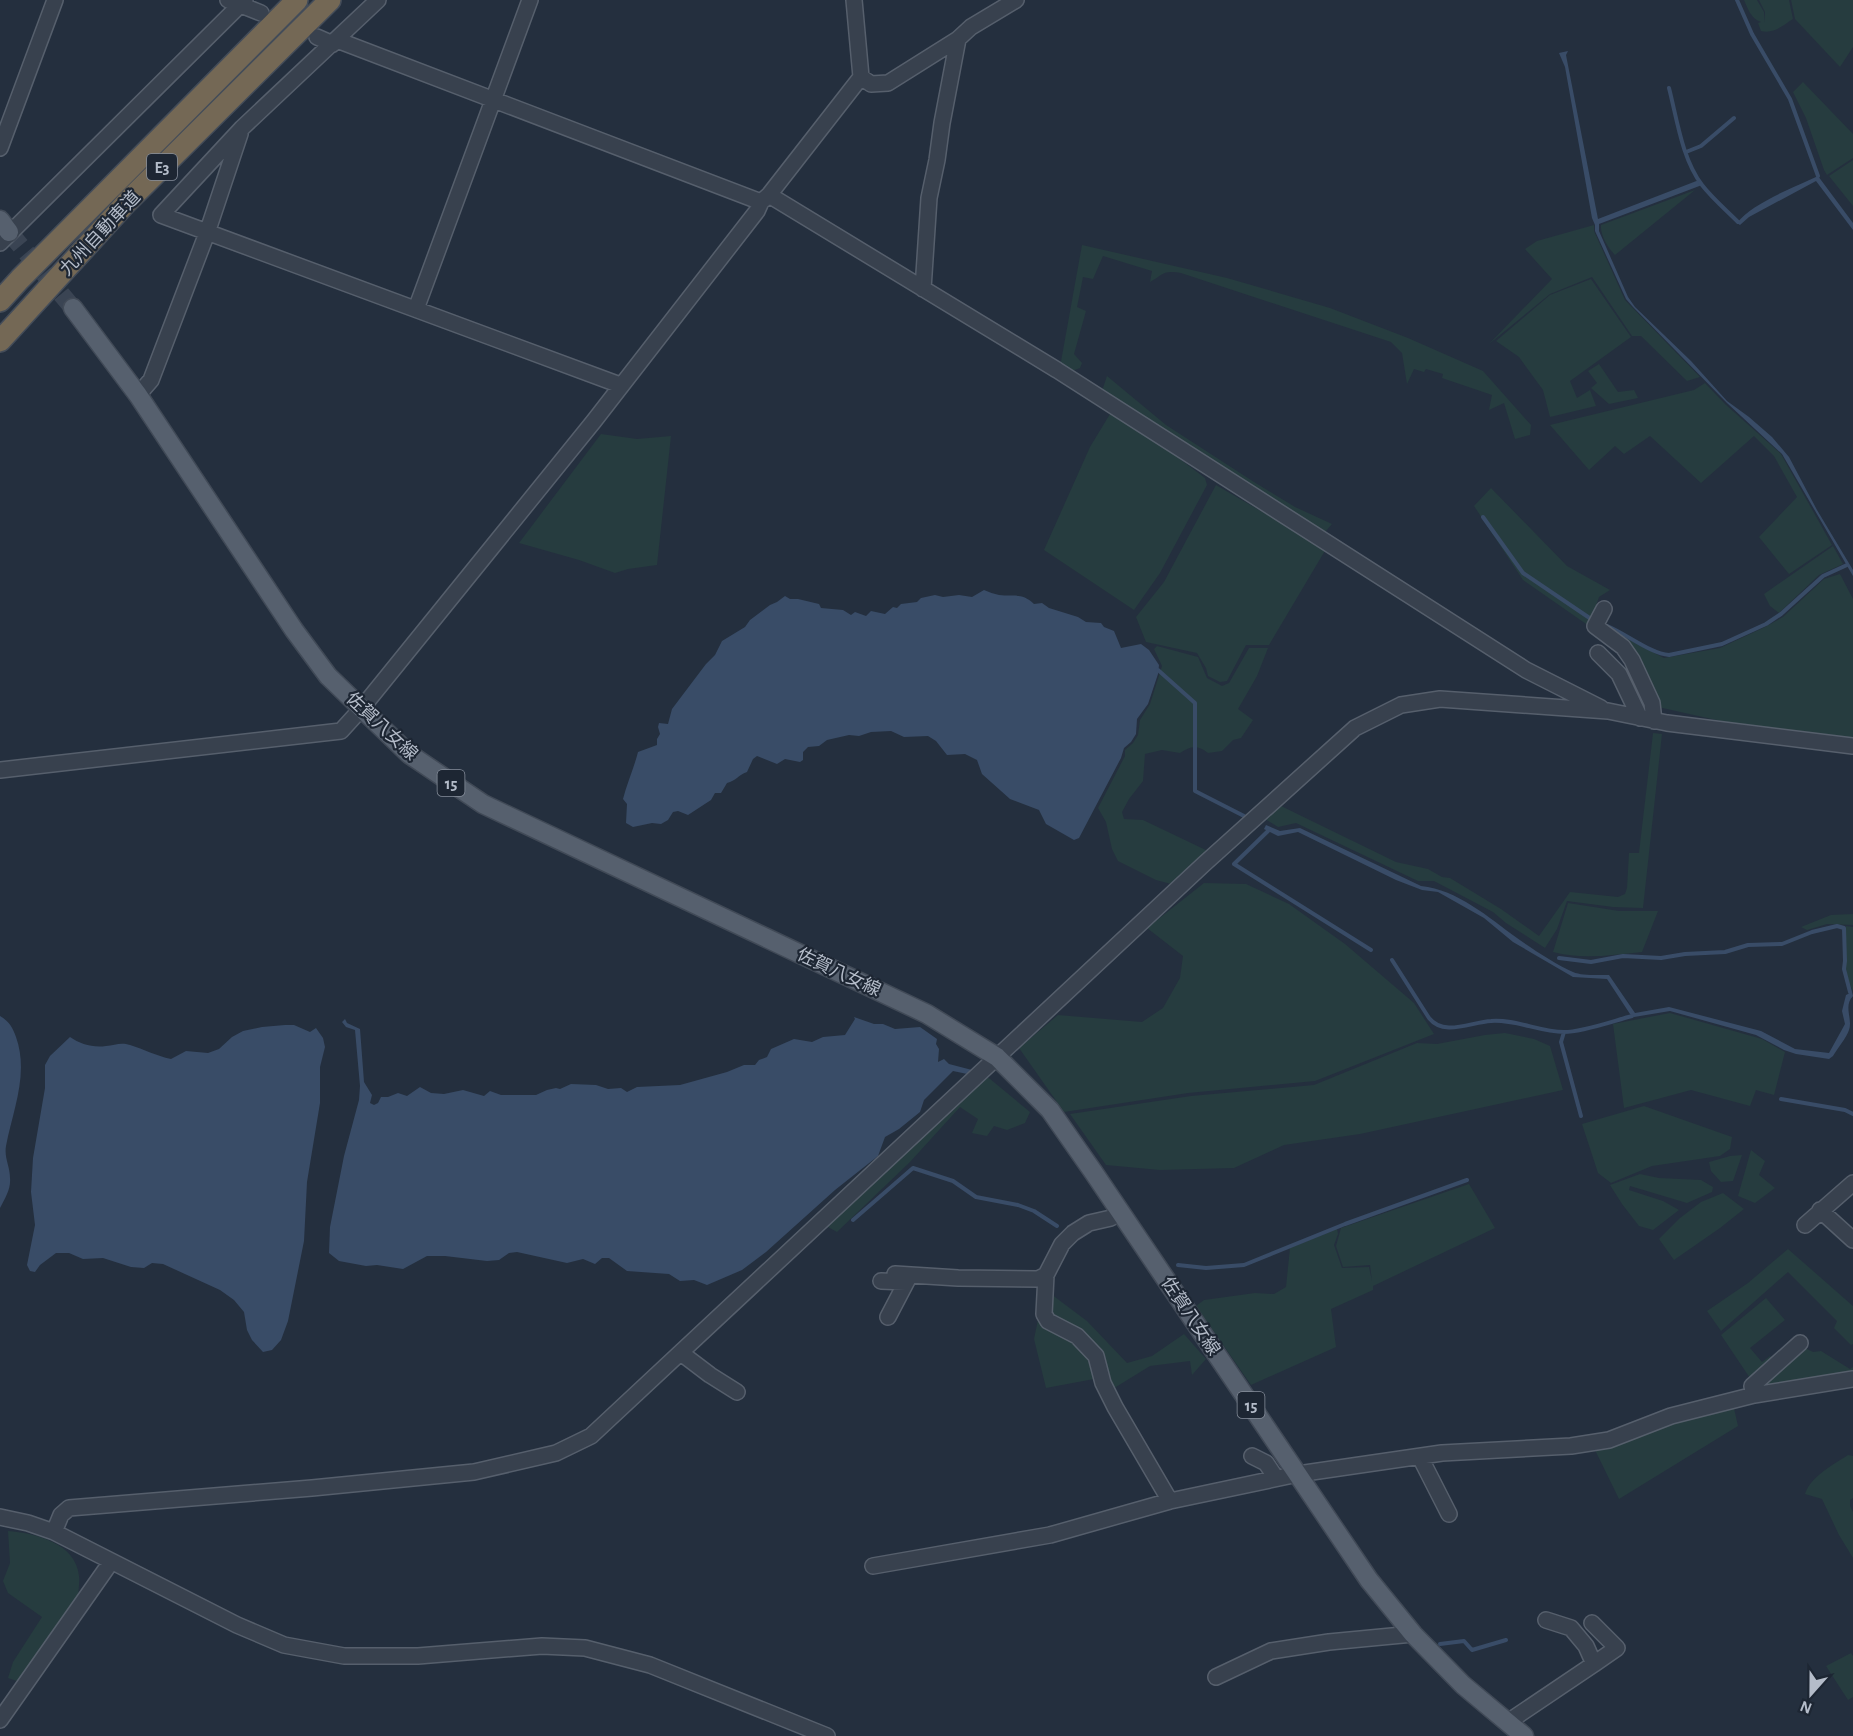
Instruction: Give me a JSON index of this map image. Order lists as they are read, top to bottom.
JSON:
{
  "streets": {
    "highway": ["E3", "九州自動車道"],
    "main road": ["佐賀八女線", "15"]
  },
  "north": "bottom"
}
